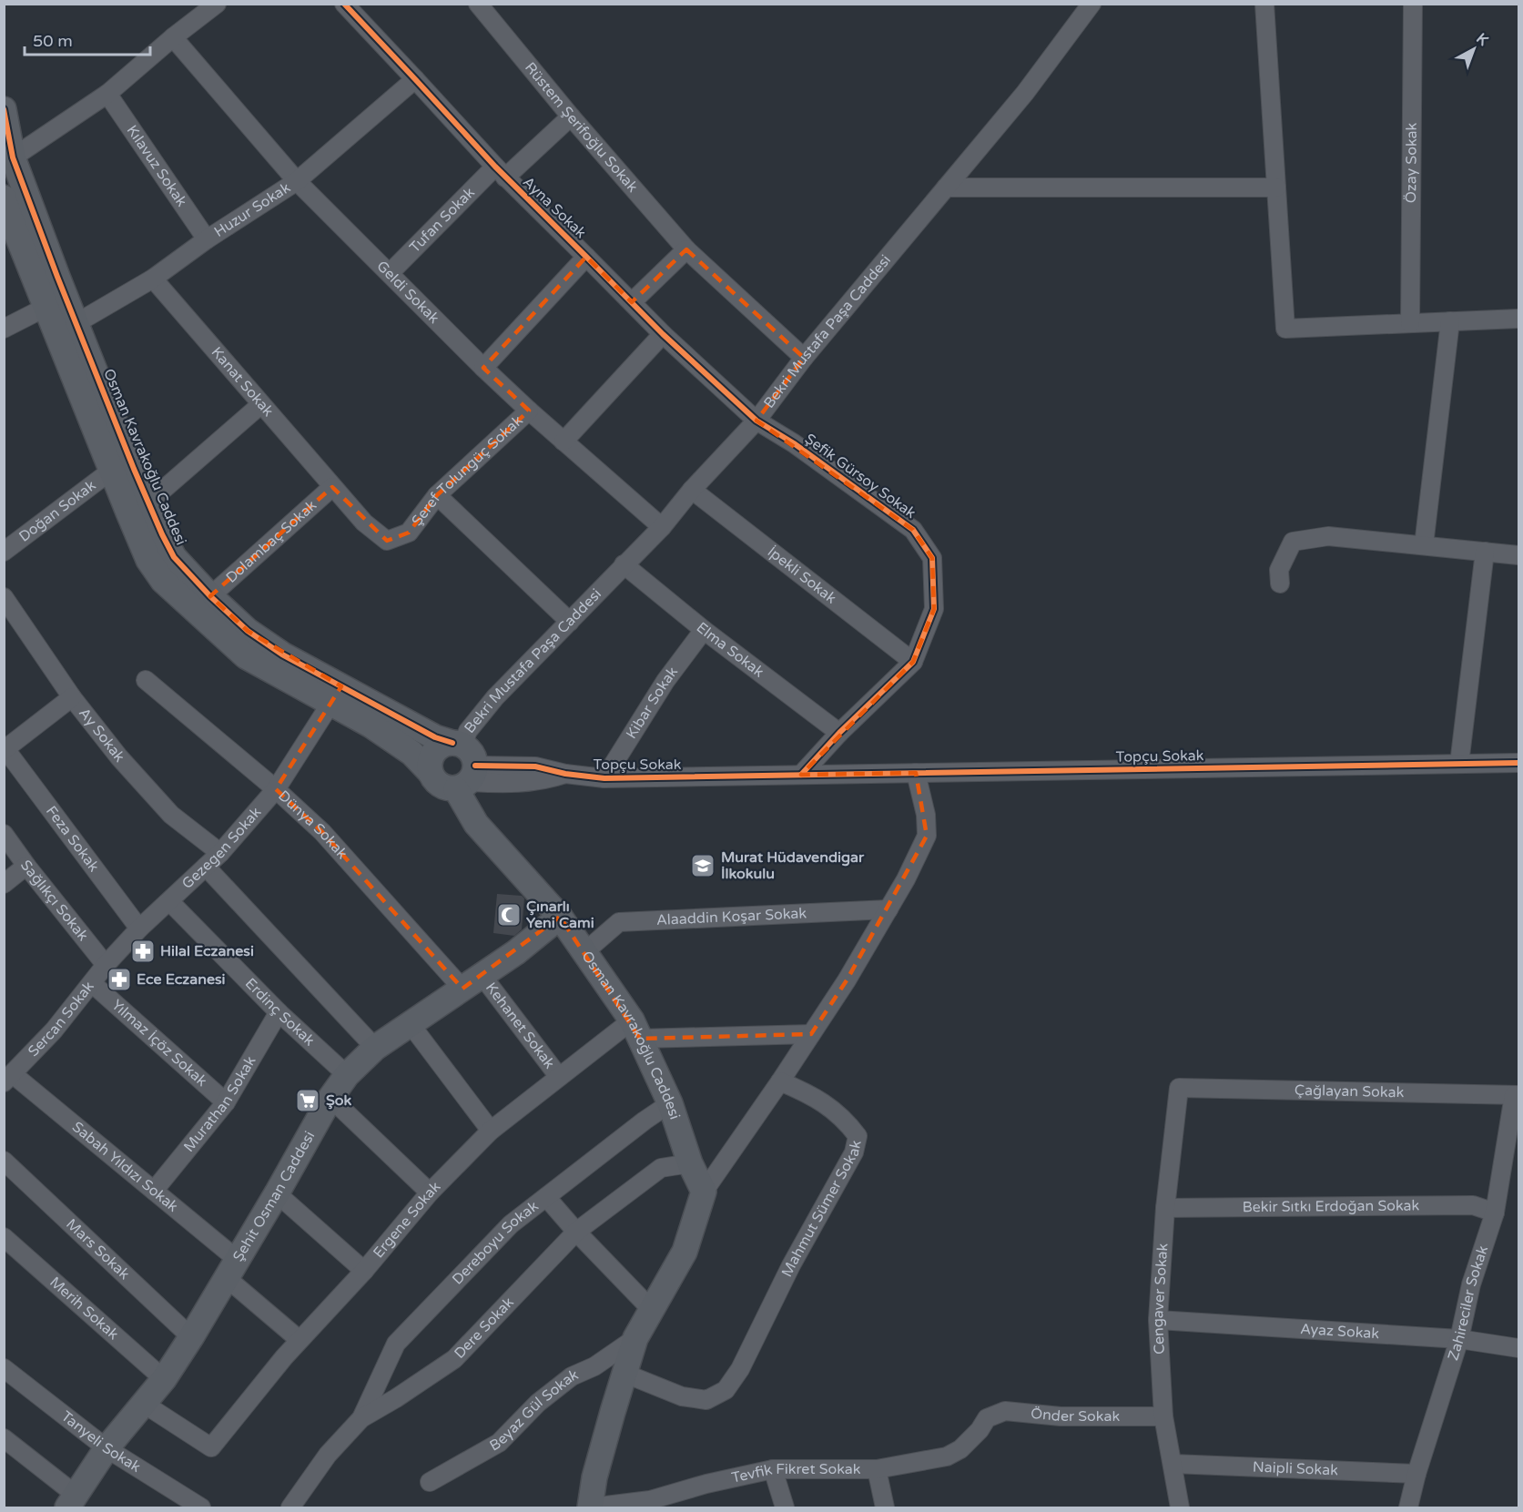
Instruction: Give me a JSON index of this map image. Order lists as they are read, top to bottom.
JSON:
{
  "streets": {
    "street": [
      "Rüstem Şerifoğlu Sokak",
      "Özay Sokak",
      "Kılavuz Sokak",
      "Ayna Sokak",
      "Huzur Sokak",
      "Tufan Sokak",
      "Geldi Sokak",
      "Bekri Mustafa Paşa Caddesi",
      "Kanat Sokak",
      "Osman Kavrakoğlu Caddesi",
      "Şeref Tolungüç Sokak",
      "Şefik Gürsoy Sokak",
      "Doğan Sokak",
      "Dolambaç Sokak",
      "İpekli Sokak",
      "Elma Sokak",
      "Kibar Sokak",
      "Ay Sokak",
      "Topçu Sokak",
      "Dünya Sokak",
      "Feza Sokak",
      "Gezegen Sokak",
      "Sağlıkçı Sokak",
      "Alaaddin Koşar Sokak",
      "Erdinç Sokak",
      "Sercan Sokak",
      "Kehanet Sokak",
      "Yılmaz İçöz Sokak",
      "Çağlayan Sokak",
      "Murathan Sokak",
      "Sabah Yıldızı Sokak",
      "Şehit Osman Caddesi",
      "Bekir Sıtkı Erdoğan Sokak",
      "Mahmut Sümer Sokak",
      "Ergene Sokak",
      "Dereboyu Sokak",
      "Mars Sokak",
      "Cengaver Sokak",
      "Zahireciler Sokak",
      "Merih Sokak",
      "Dere Sokak",
      "Ayaz Sokak",
      "Beyaz Gül Sokak",
      "Önder Sokak",
      "Tanyeli Sokak",
      "Naipli Sokak",
      "Tevfik Fikret Sokak"
    ]
  },
  "crossings": [
    ["Rüstem Şerifoğlu Sokak", "Tufan Sokak"],
    ["Rüstem Şerifoğlu Sokak", "Bekri Mustafa Paşa Caddesi"],
    ["Kılavuz Sokak", "Huzur Sokak"],
    ["Ayna Sokak", "Huzur Sokak"],
    ["Ayna Sokak", "Tufan Sokak"],
    ["Ayna Sokak", "Bekri Mustafa Paşa Caddesi"],
    ["Ayna Sokak", "Şefik Gürsoy Sokak"],
    ["Huzur Sokak", "Geldi Sokak"],
    ["Huzur Sokak", "Kanat Sokak"],
    ["Huzur Sokak", "Osman Kavrakoğlu Caddesi"],
    ["Tufan Sokak", "Geldi Sokak"],
    ["Geldi Sokak", "Bekri Mustafa Paşa Caddesi"],
    ["Geldi Sokak", "Şeref Tolungüç Sokak"],
    ["Bekri Mustafa Paşa Caddesi", "Osman Kavrakoğlu Caddesi"],
    ["Bekri Mustafa Paşa Caddesi", "Şefik Gürsoy Sokak"],
    ["Bekri Mustafa Paşa Caddesi", "İpekli Sokak"],
    ["Bekri Mustafa Paşa Caddesi", "Elma Sokak"],
    ["Bekri Mustafa Paşa Caddesi", "Topçu Sokak"],
    ["Kanat Sokak", "Şeref Tolungüç Sokak"],
    ["Kanat Sokak", "Dolambaç Sokak"],
    ["Osman Kavrakoğlu Caddesi", "Dolambaç Sokak"],
    ["Osman Kavrakoğlu Caddesi", "Topçu Sokak"],
    ["Osman Kavrakoğlu Caddesi", "Alaaddin Koşar Sokak"],
    ["Osman Kavrakoğlu Caddesi", "Şehit Osman Caddesi"],
    ["Osman Kavrakoğlu Caddesi", "Ergene Sokak"],
    ["Osman Kavrakoğlu Caddesi", "Dereboyu Sokak"],
    ["Osman Kavrakoğlu Caddesi", "Dere Sokak"],
    ["Şeref Tolungüç Sokak", "Dolambaç Sokak"],
    ["Şefik Gürsoy Sokak", "İpekli Sokak"],
    ["Elma Sokak", "Kibar Sokak"],
    ["Kibar Sokak", "Topçu Sokak"],
    ["Ay Sokak", "Gezegen Sokak"],
    ["Dünya Sokak", "Gezegen Sokak"],
    ["Dünya Sokak", "Kehanet Sokak"],
    ["Dünya Sokak", "Şehit Osman Caddesi"],
    ["Feza Sokak", "Gezegen Sokak"],
    ["Feza Sokak", "Sercan Sokak"],
    ["Gezegen Sokak", "Erdinç Sokak"],
    ["Gezegen Sokak", "Sercan Sokak"],
    ["Sağlıkçı Sokak", "Sercan Sokak"],
    ["Erdinç Sokak", "Murathan Sokak"],
    ["Erdinç Sokak", "Şehit Osman Caddesi"],
    ["Sercan Sokak", "Yılmaz İçöz Sokak"],
    ["Sercan Sokak", "Sabah Yıldızı Sokak"],
    ["Kehanet Sokak", "Şehit Osman Caddesi"],
    ["Kehanet Sokak", "Ergene Sokak"],
    ["Yılmaz İçöz Sokak", "Murathan Sokak"],
    ["Çağlayan Sokak", "Cengaver Sokak"],
    ["Çağlayan Sokak", "Zahireciler Sokak"],
    ["Murathan Sokak", "Sabah Yıldızı Sokak"],
    ["Sabah Yıldızı Sokak", "Şehit Osman Caddesi"],
    ["Sabah Yıldızı Sokak", "Ergene Sokak"],
    ["Şehit Osman Caddesi", "Ergene Sokak"],
    ["Şehit Osman Caddesi", "Mars Sokak"],
    ["Şehit Osman Caddesi", "Merih Sokak"],
    ["Şehit Osman Caddesi", "Tanyeli Sokak"],
    ["Bekir Sıtkı Erdoğan Sokak", "Cengaver Sokak"],
    ["Bekir Sıtkı Erdoğan Sokak", "Zahireciler Sokak"],
    ["Dereboyu Sokak", "Dere Sokak"],
    ["Cengaver Sokak", "Ayaz Sokak"],
    ["Cengaver Sokak", "Önder Sokak"],
    ["Cengaver Sokak", "Naipli Sokak"],
    ["Zahireciler Sokak", "Ayaz Sokak"],
    ["Zahireciler Sokak", "Naipli Sokak"],
    ["Önder Sokak", "Tevfik Fikret Sokak"]
  ],
  "places": {
    "school or university": ["Murat Hüdavendigar İlkokulu"],
    "mosque": ["Çınarlı Yeni Cami"],
    "pharmacy": ["Hilal Eczanesi", "Ece Eczanesi"],
    "supermarket": ["Şok"]
  },
  "scale_bar": "50 m",
  "north": "top right"
}
